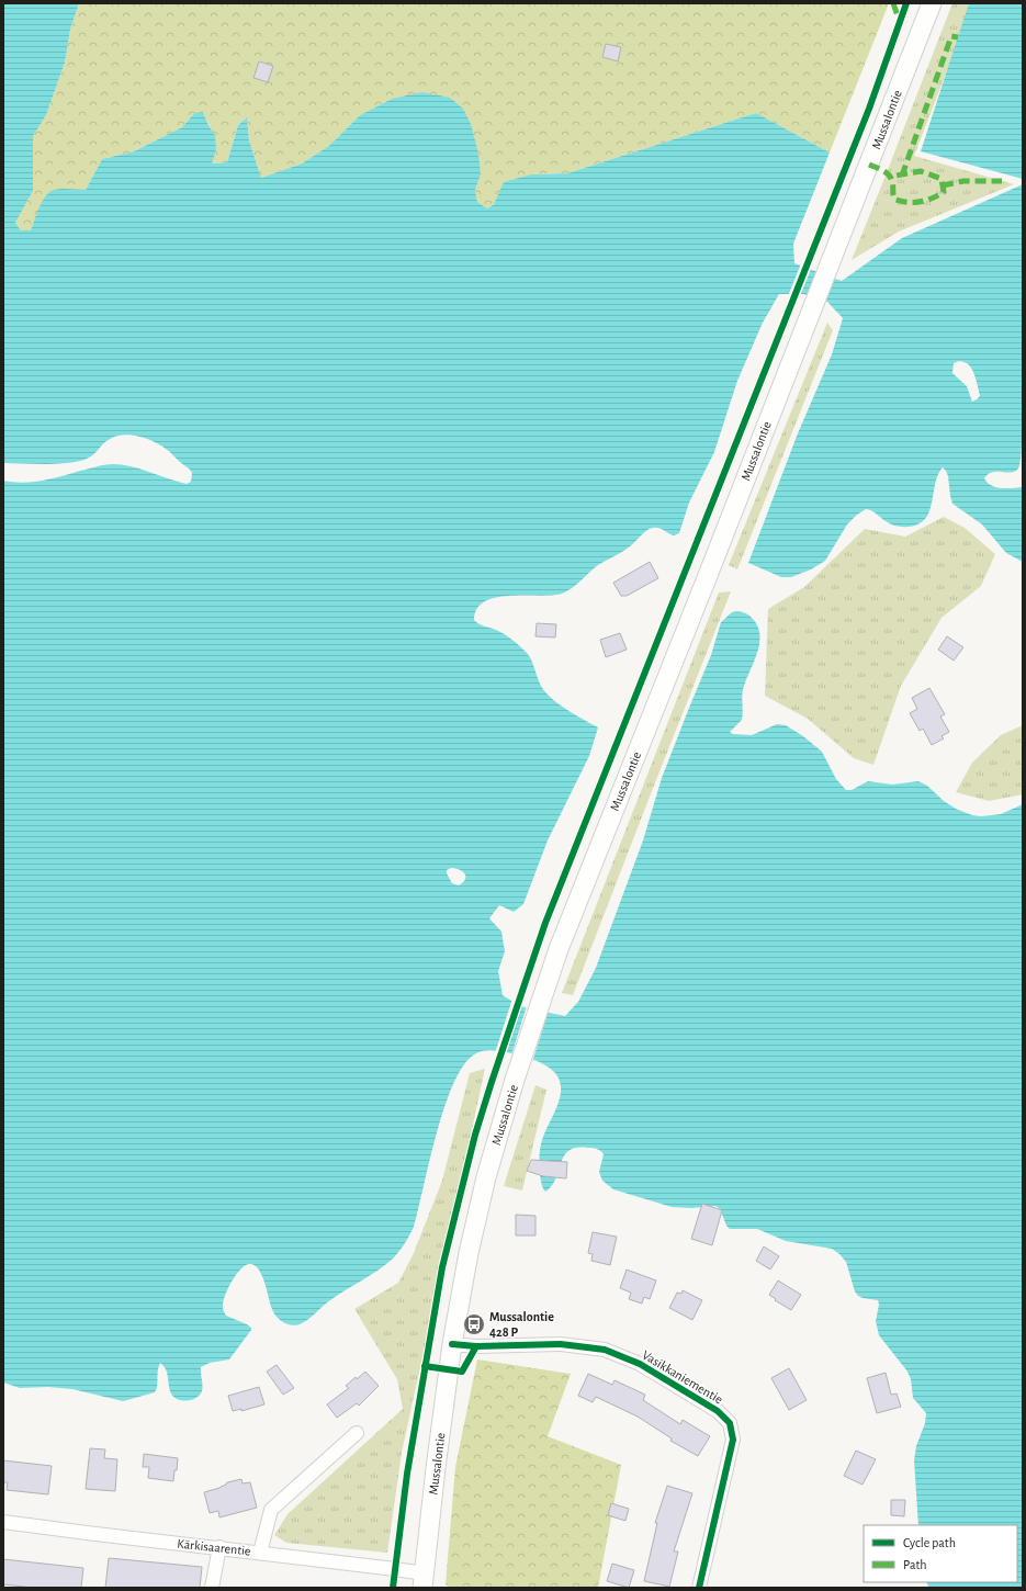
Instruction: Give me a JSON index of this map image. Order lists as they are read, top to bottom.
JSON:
{
  "streets": {
    "main road": ["Mussalontie"],
    "street": ["Vasikkaniementie", "Kärkisaarentie"]
  },
  "crossings": [
    ["Mussalontie", "Vasikkaniementie"],
    ["Mussalontie", "Kärkisaarentie"]
  ],
  "places": {
    "bus stop": ["Mussalontie 428 P"]
  },
  "legend": ["Cycle path", "Path"]
}
